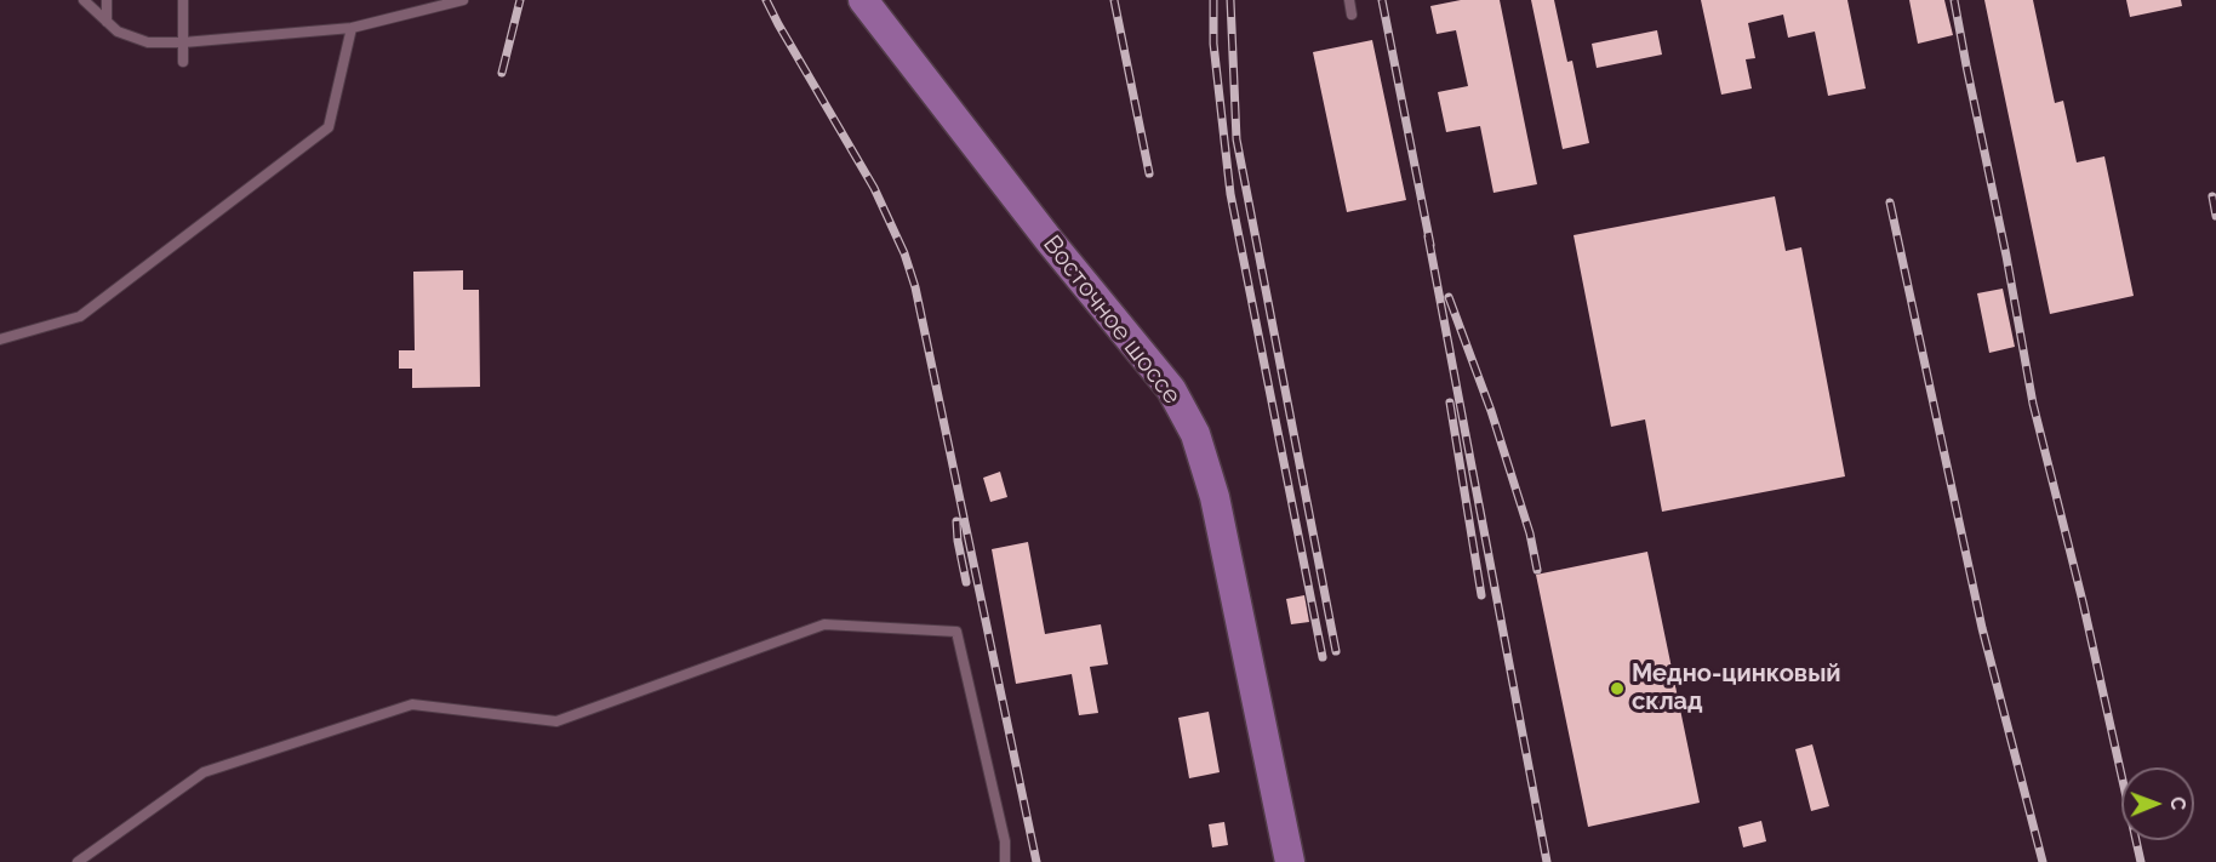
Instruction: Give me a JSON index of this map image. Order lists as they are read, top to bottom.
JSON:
{
  "streets": {
    "main road": ["Восточное шоссе"]
  },
  "places": ["Медно-цинковый склад"],
  "north": "right"
}
